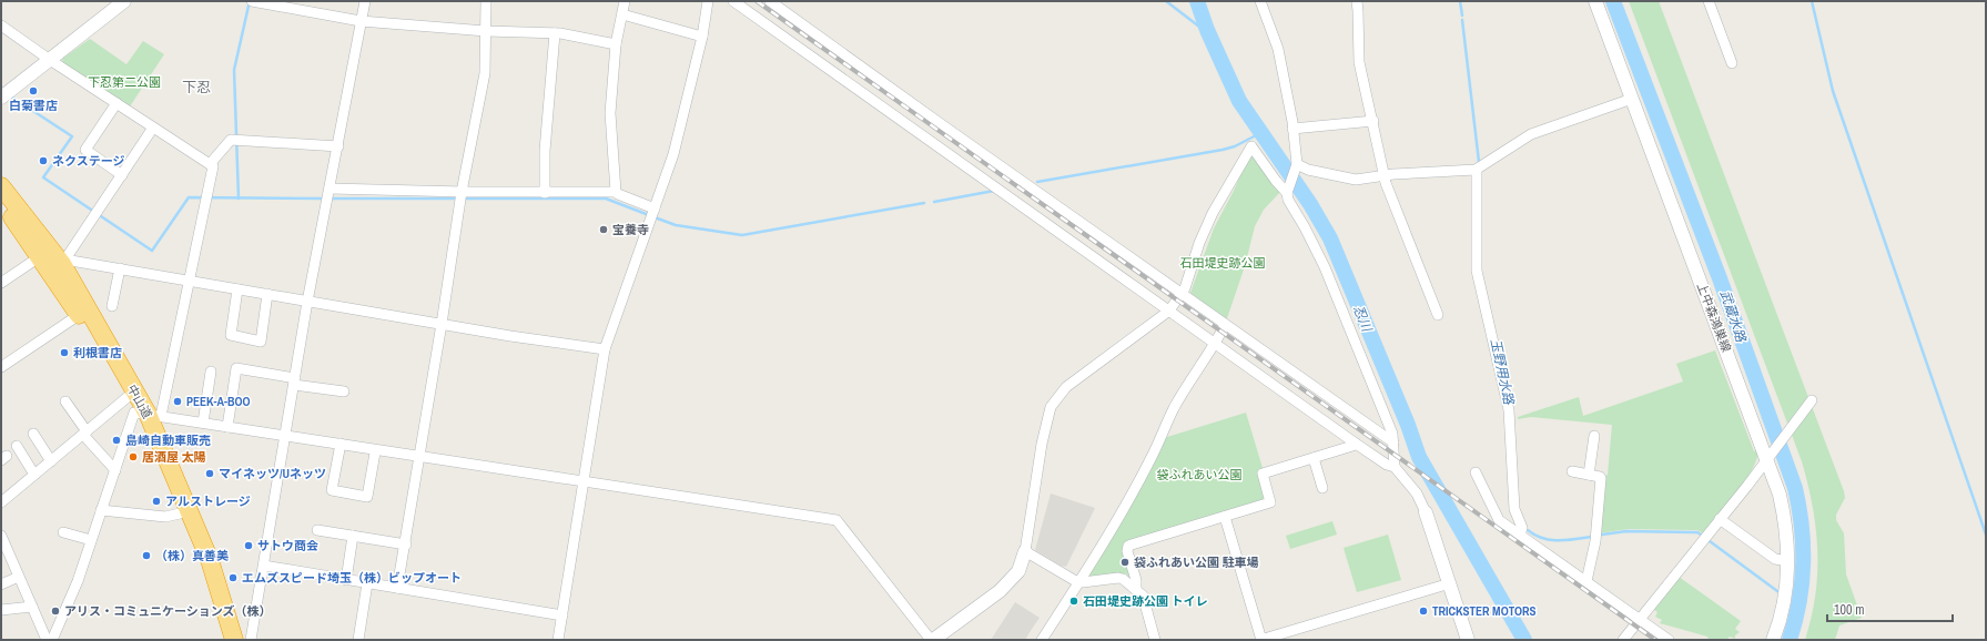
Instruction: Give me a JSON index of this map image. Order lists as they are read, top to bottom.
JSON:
{
  "streets": {
    "highway": ["中山道"],
    "main road": ["上中森鴻巣線"]
  },
  "districts": ["下忍"],
  "water": ["武蔵水路", "忍川", "玉野用水路"],
  "parks": ["下忍第二公園", "石田堤史跡公園", "袋ふれあい公園"],
  "places": [
    "白菊書店",
    "ネクステージ",
    "宝養寺",
    "利根書店",
    "PEEK-A-BOO",
    "島崎自動車販売",
    "居酒屋 太陽",
    "マイネッツ/Uネッツ",
    "アルストレージ",
    "サトウ商会",
    "（株）真善美",
    "袋ふれあい公園 駐車場",
    "エムズスピード埼玉（株）ビップオート",
    "石田堤史跡公園 トイレ",
    "アリス・コミュニケーションズ（株）",
    "TRICKSTER MOTORS"
  ],
  "scale_bar": "100 m"
}
